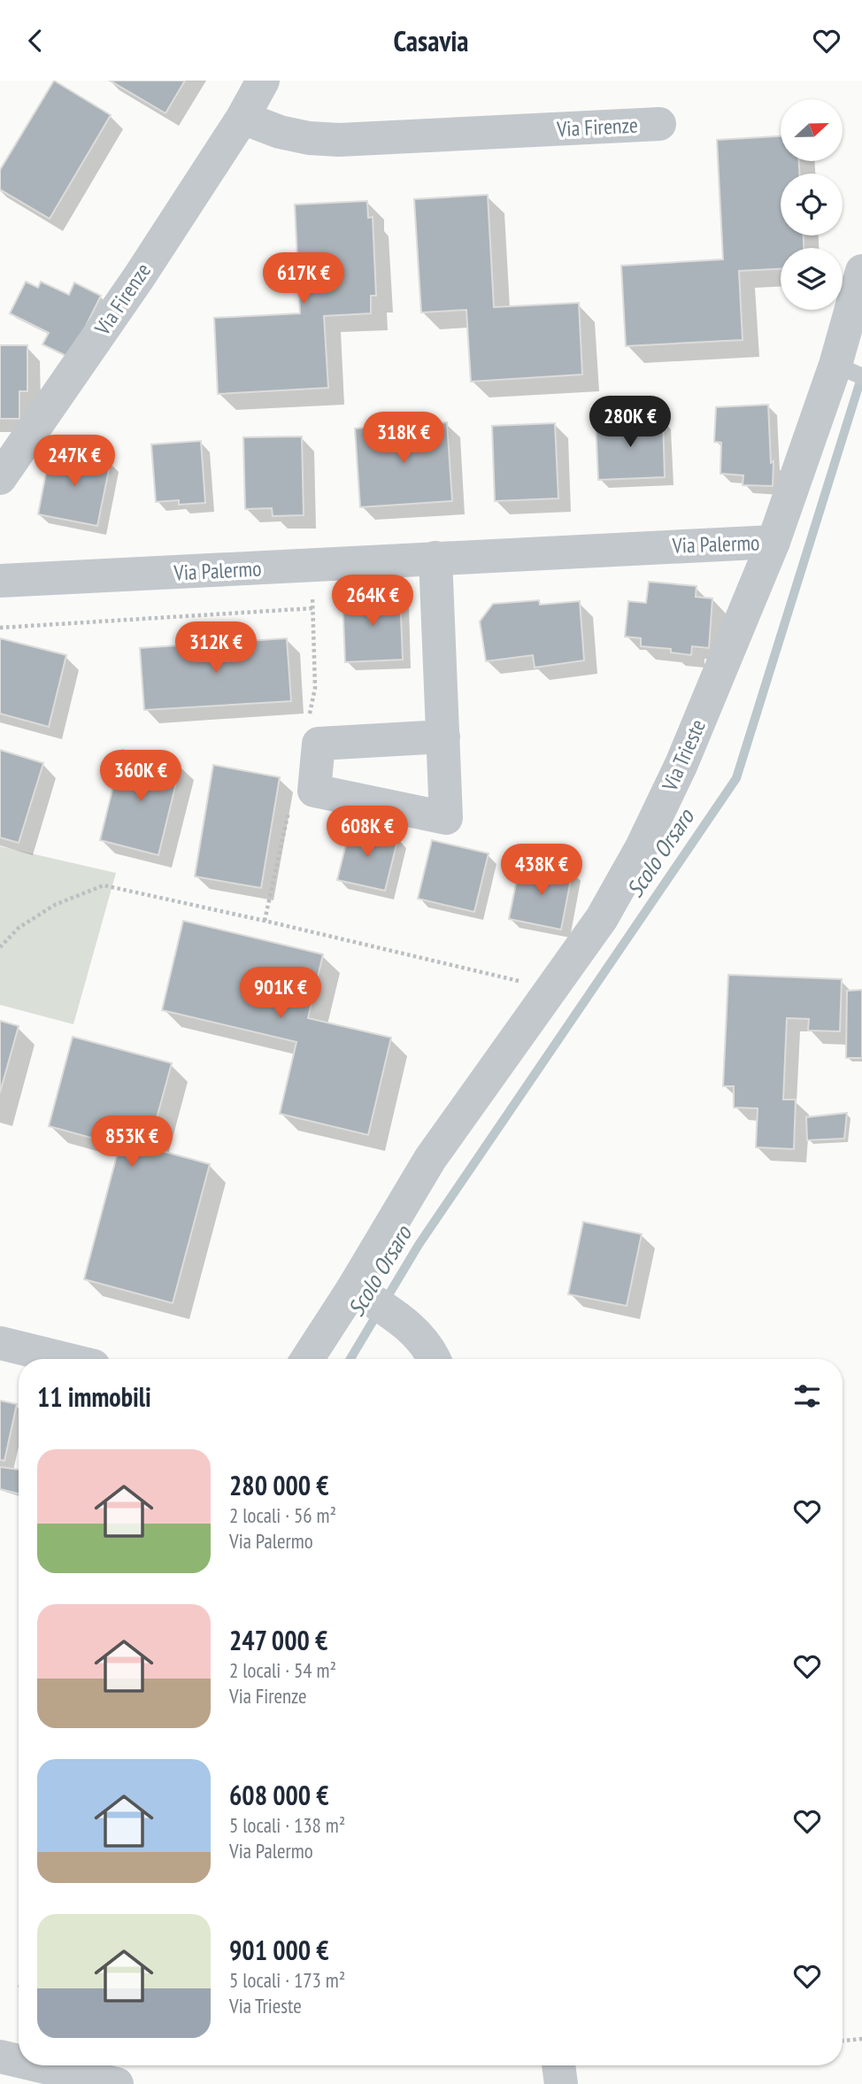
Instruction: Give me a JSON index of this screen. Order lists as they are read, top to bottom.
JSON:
{
  "streets": {
    "street": ["Via Firenze", "Via Palermo", "Via Trieste"]
  },
  "crossings": [
    ["Via Palermo", "Via Trieste"]
  ],
  "water": ["Scolo Orsaro"],
  "north": "right",
  "page": {
    "header": "Casavia",
    "price": [
      "617K €",
      "280K €",
      "318K €",
      "247K €",
      "264K €",
      "312K €",
      "360K €",
      "608K €",
      "438K €",
      "901K €",
      "853K €"
    ],
    "heading": "11 immobili",
    "list": [
      {
        "name": "280 000 €",
        "note": "2 locali · 56 m² · Via Palermo"
      },
      {
        "name": "247 000 €",
        "note": "2 locali · 54 m² · Via Firenze"
      },
      {
        "name": "608 000 €",
        "note": "5 locali · 138 m² · Via Palermo"
      },
      {
        "name": "901 000 €",
        "note": "5 locali · 173 m² · Via Trieste"
      }
    ]
  }
}
